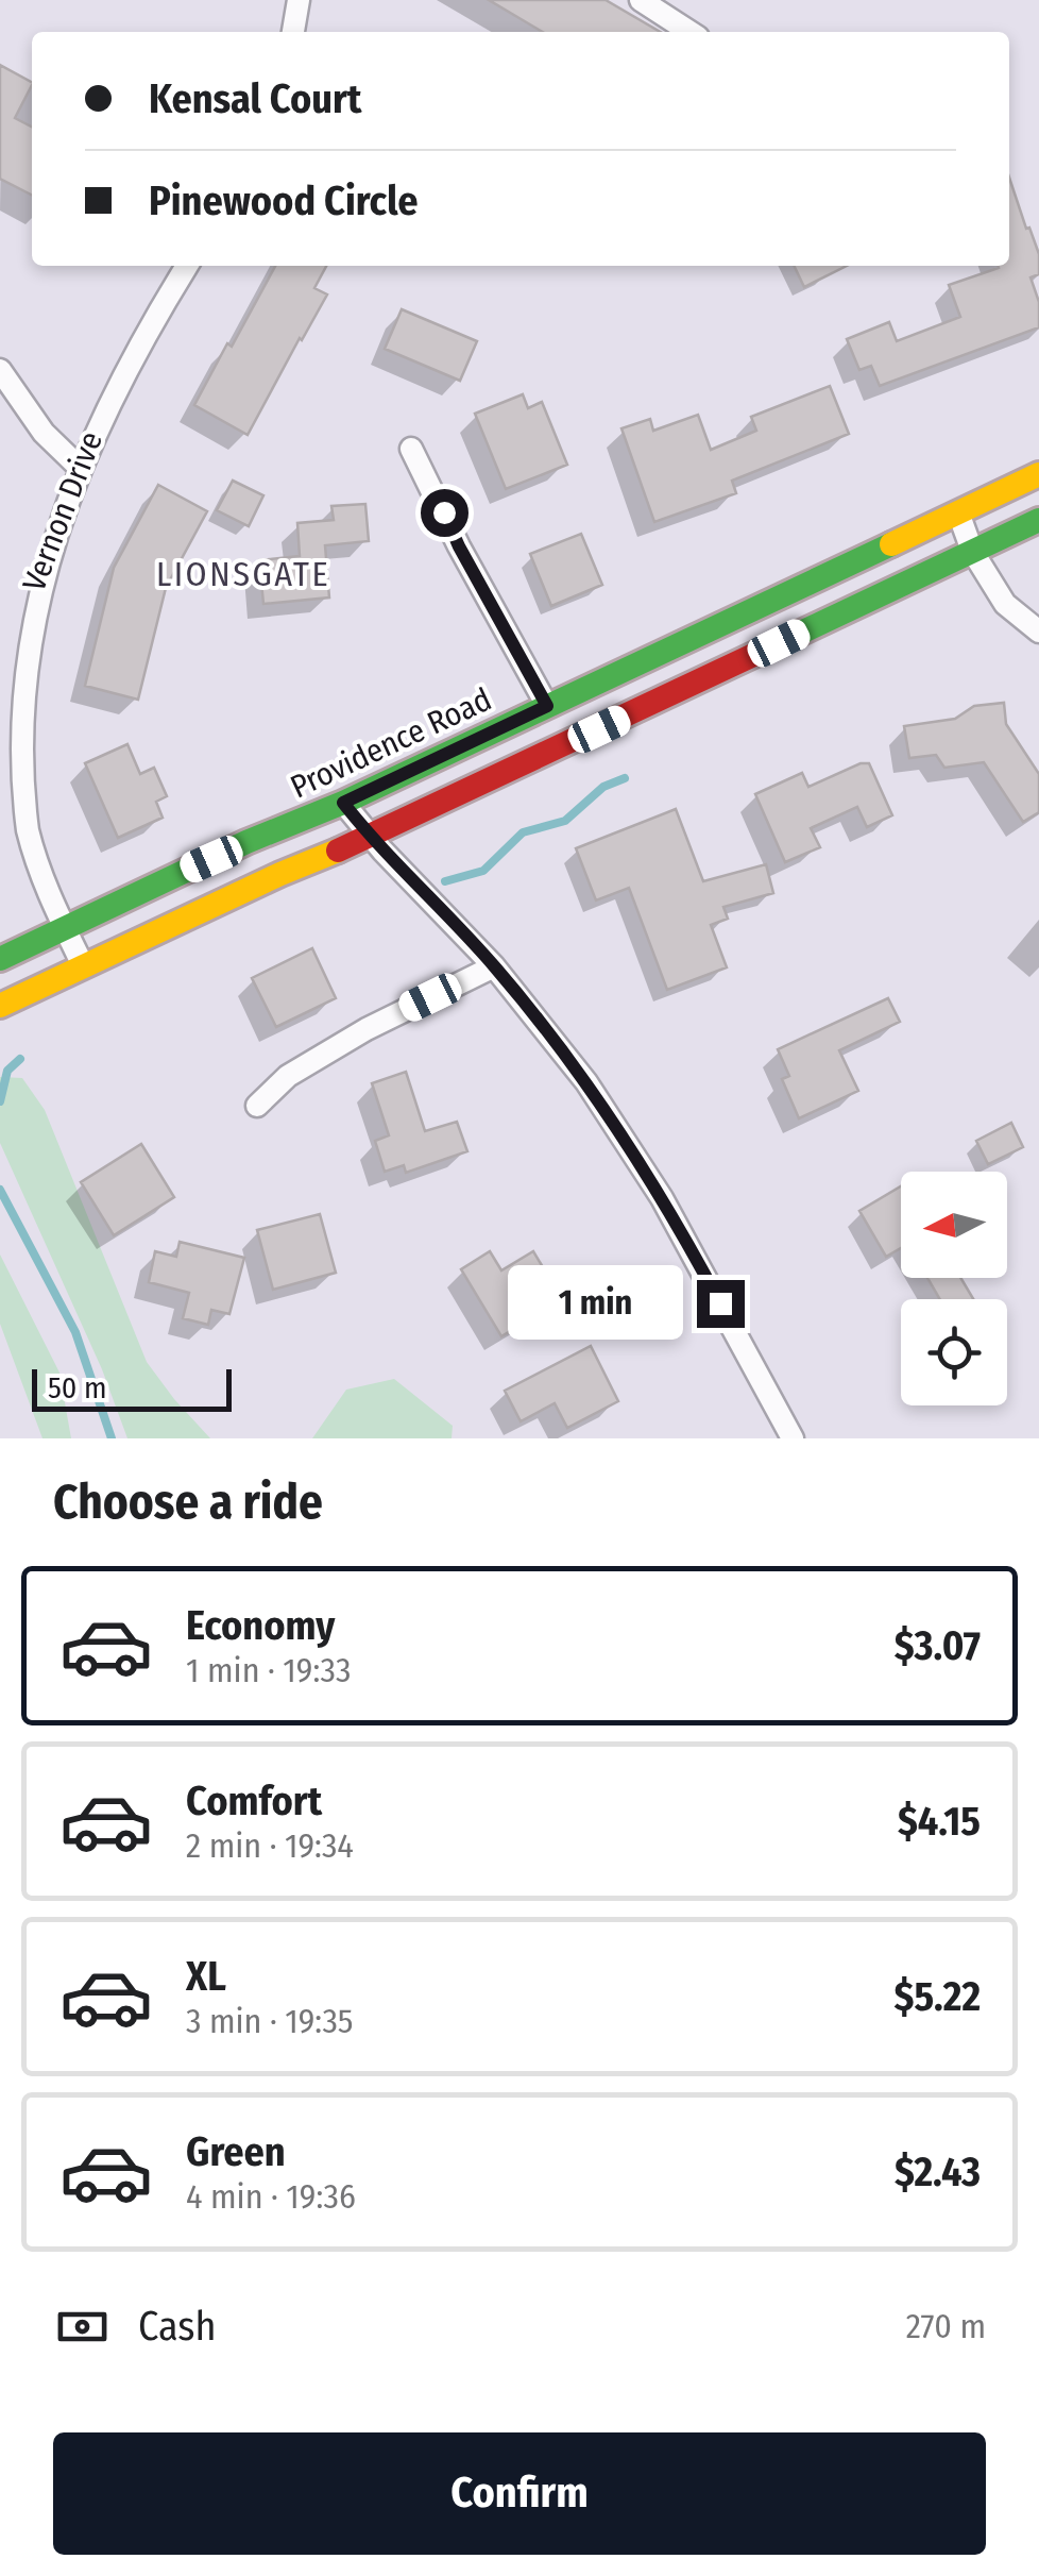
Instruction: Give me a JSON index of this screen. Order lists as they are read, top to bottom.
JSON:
{
  "streets": {
    "main road": ["Providence Road"],
    "street": ["Vernon Drive"]
  },
  "crossings": [
    ["Vernon Drive", "Providence Road"]
  ],
  "districts": ["LIONSGATE"],
  "scale_bar": "50 m",
  "north": "left",
  "page": {
    "banner": ["Kensal Court", "Pinewood Circle"],
    "bubble": "1 min",
    "scale": "50 m",
    "heading": "Choose a ride",
    "list": [
      {
        "name": "Economy",
        "note": "1 min · 19:33",
        "value": "$3.07"
      },
      {
        "name": "Comfort",
        "note": "2 min · 19:34",
        "value": "$4.15"
      },
      {
        "name": "XL",
        "note": "3 min · 19:35",
        "value": "$5.22"
      },
      {
        "name": "Green",
        "note": "4 min · 19:36",
        "value": "$2.43"
      }
    ],
    "pay": ["Cash", "270 m"],
    "buttons": "Confirm"
  }
}
